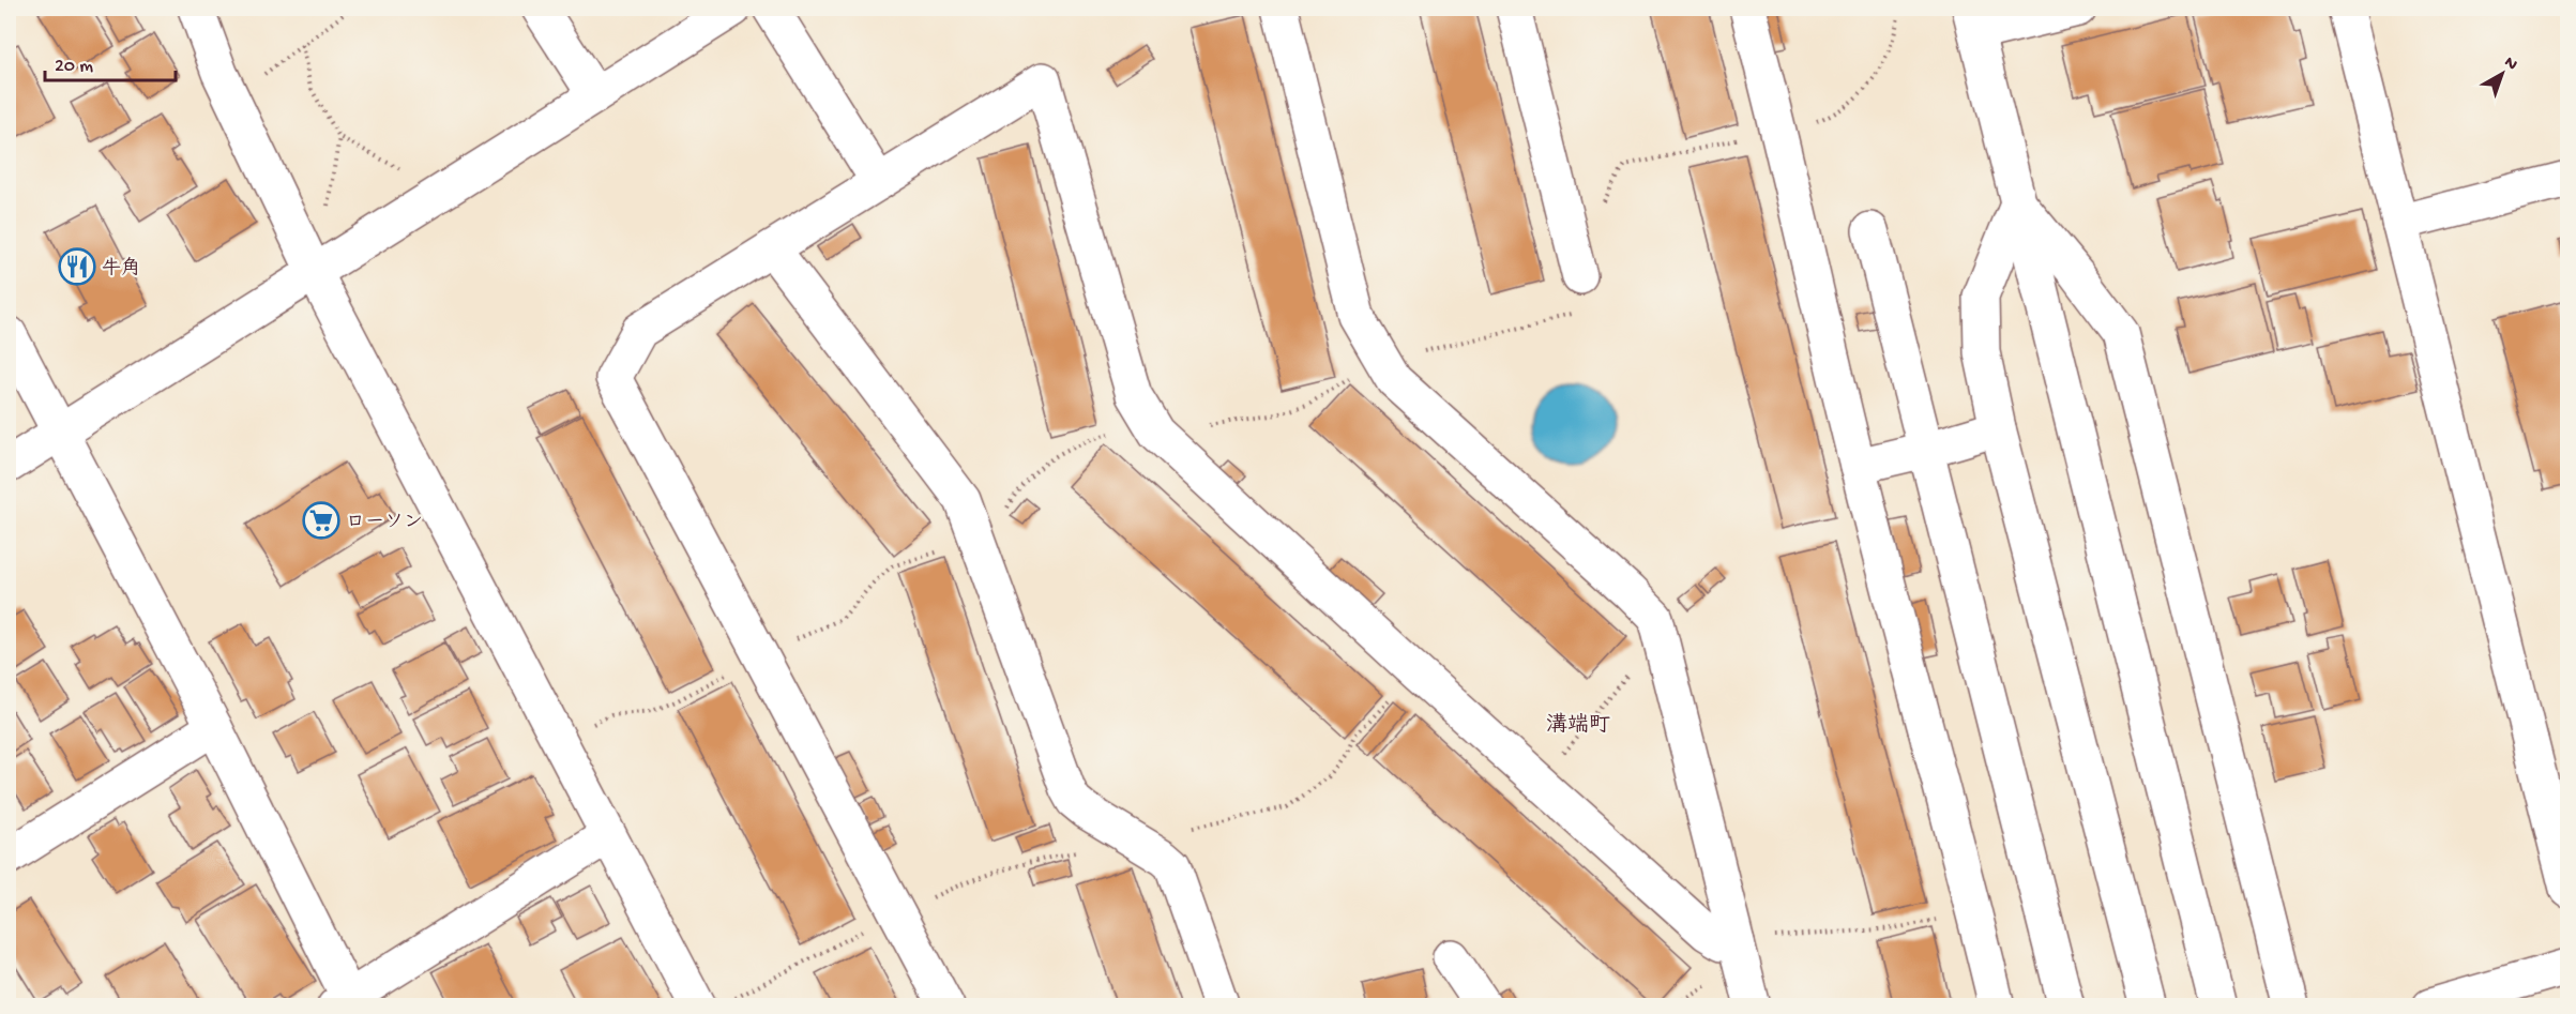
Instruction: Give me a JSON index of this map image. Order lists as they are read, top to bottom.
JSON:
{
  "districts": ["溝端町"],
  "places": {
    "restaurant": ["牛角"],
    "supermarket": ["ローソン"]
  },
  "scale_bar": "20 m",
  "north": "top right"
}
